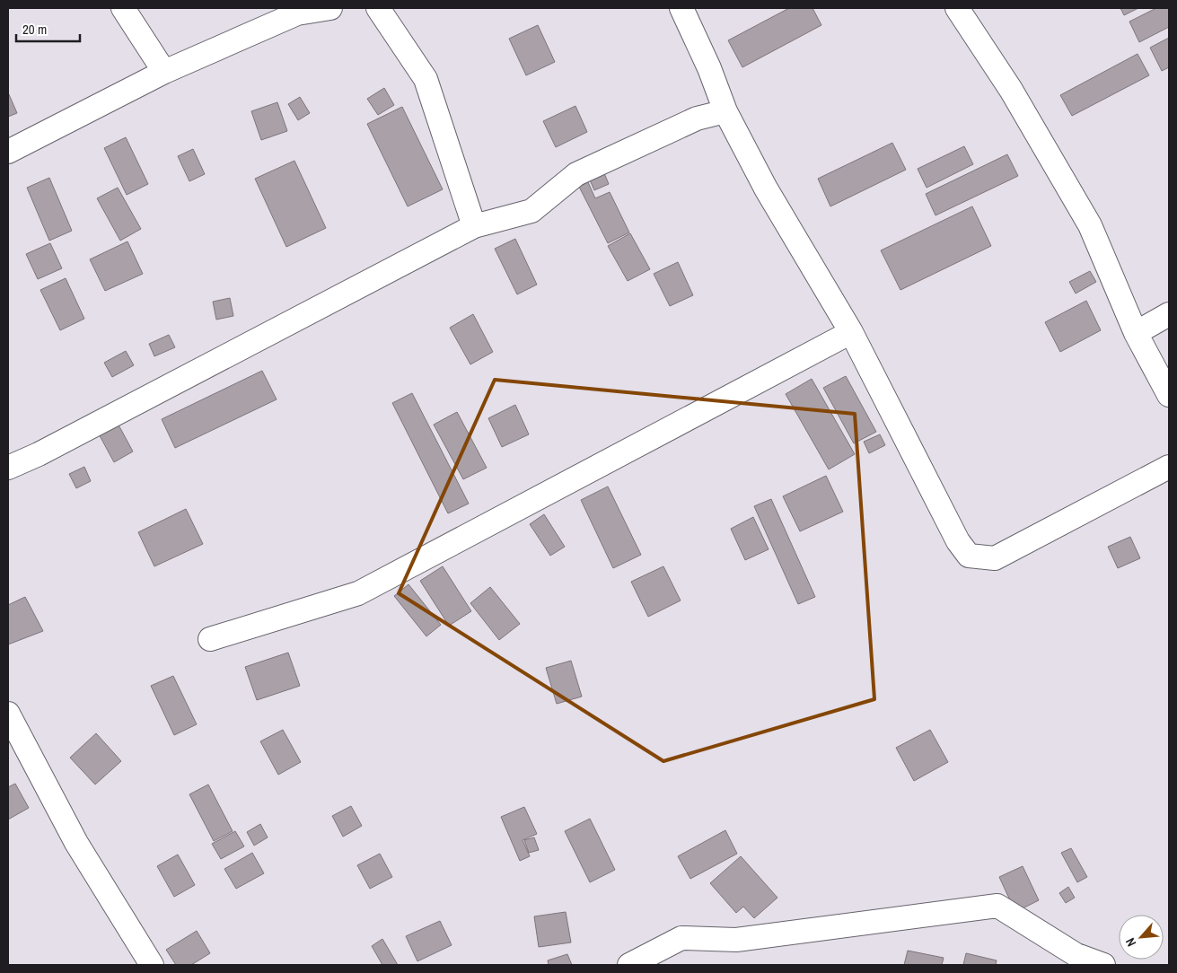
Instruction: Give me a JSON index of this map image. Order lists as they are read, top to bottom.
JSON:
{
  "scale_bar": "20 m",
  "north": "bottom left"
}
